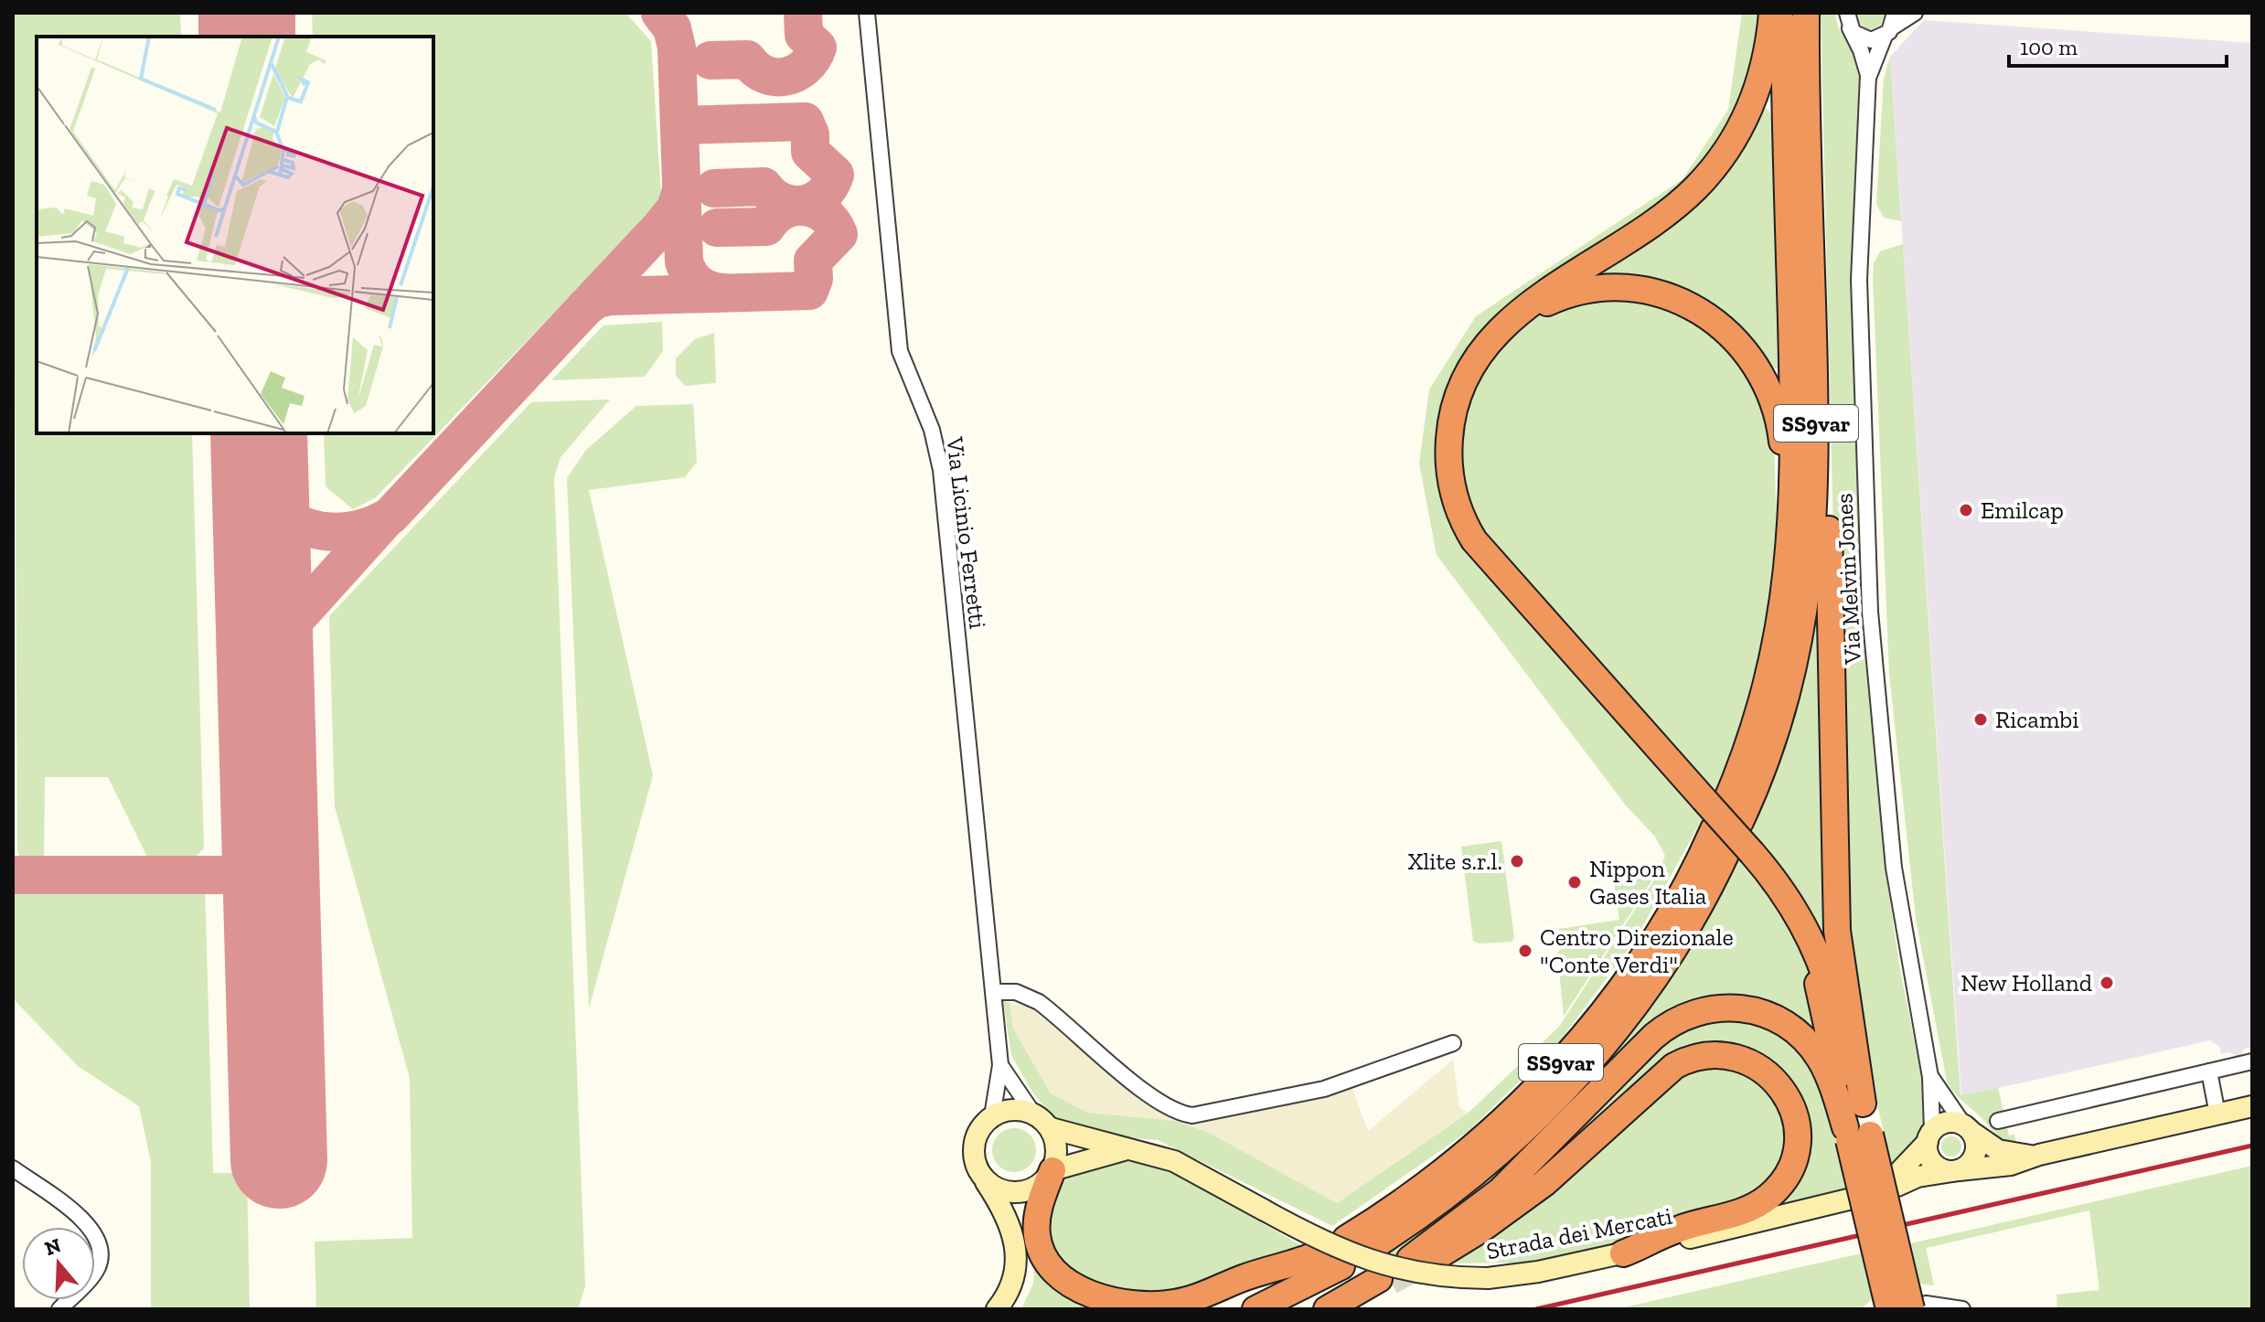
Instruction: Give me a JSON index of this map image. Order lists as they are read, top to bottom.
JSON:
{
  "streets": {
    "highway": ["SS9var"],
    "street": ["Via Licinio Ferretti", "Via Melvin Jones", "Strada dei Mercati"]
  },
  "places": [
    "Emilcap",
    "Ricambi",
    "Xlite s.r.l.",
    "Nippon Gases Italia",
    "Centro Direzionale \"Conte Verdi\"",
    "New Holland"
  ],
  "scale_bar": "100 m",
  "north": "top"
}
